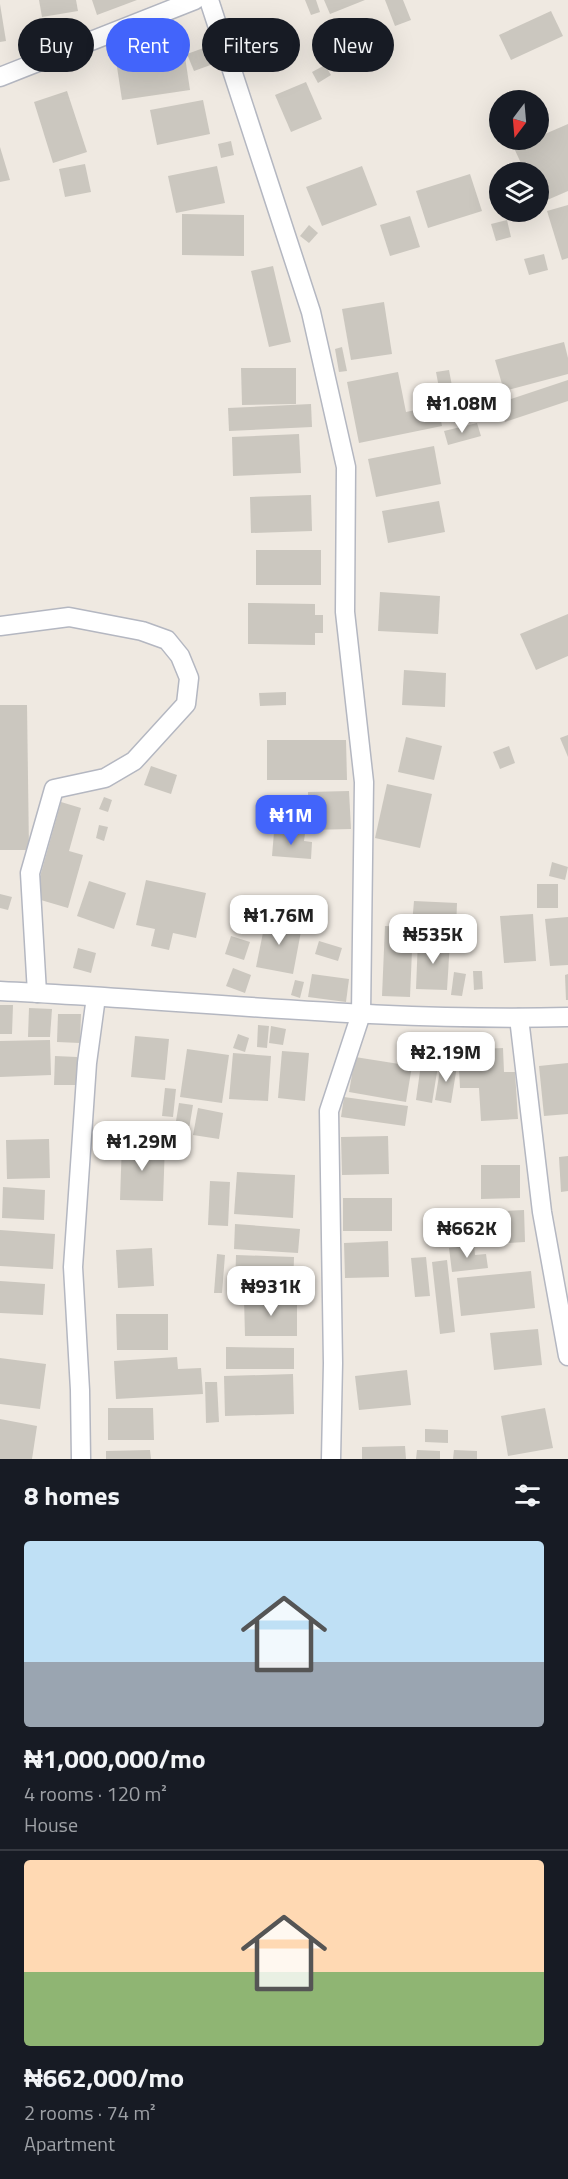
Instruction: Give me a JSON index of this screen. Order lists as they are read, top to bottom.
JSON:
{
  "north": "bottom",
  "page": {
    "chip": [
      "Buy",
      "Rent",
      "Filters",
      "New"
    ],
    "price": [
      "₦1.08M",
      "₦1M",
      "₦1.76M",
      "₦535K",
      "₦2.19M",
      "₦1.29M",
      "₦662K",
      "₦931K"
    ],
    "heading": "8 homes",
    "list": [
      {
        "name": "₦1,000,000/mo",
        "note": "4 rooms · 120 m² · House"
      },
      {
        "name": "₦662,000/mo",
        "note": "2 rooms · 74 m² · Apartment"
      }
    ]
  }
}
